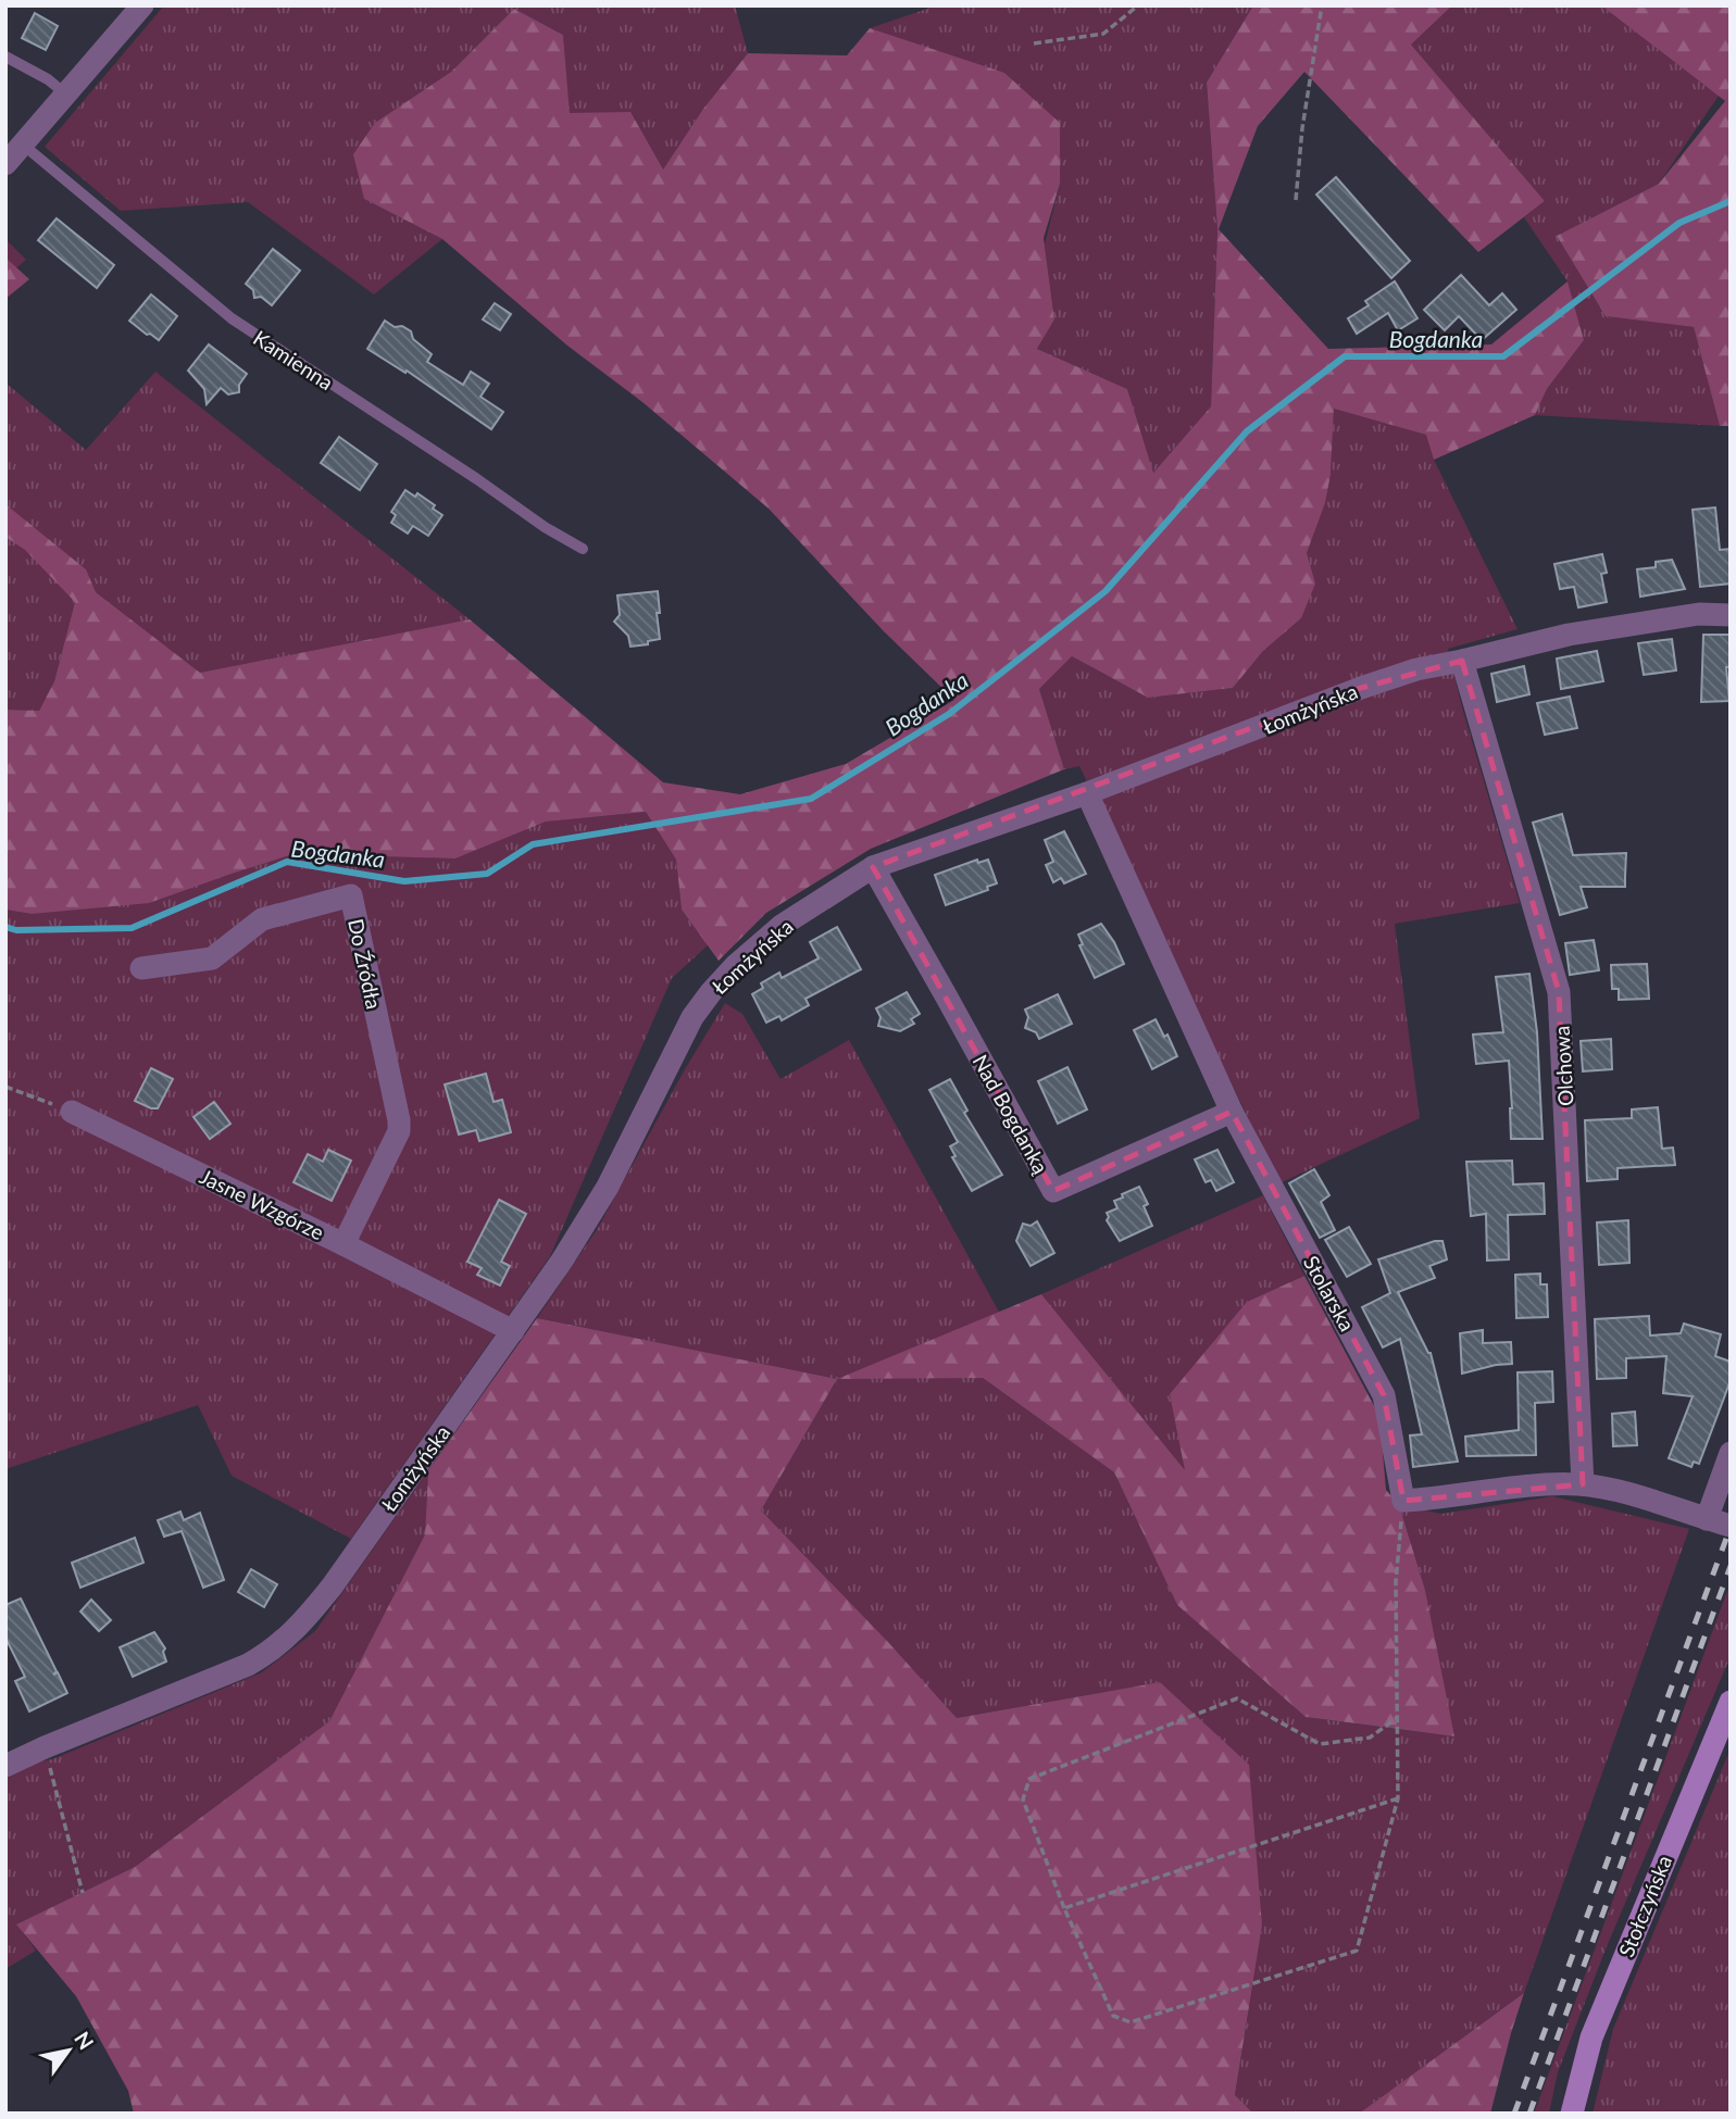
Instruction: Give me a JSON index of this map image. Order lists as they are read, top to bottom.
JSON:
{
  "streets": {
    "street": [
      "Łomżyńska",
      "Do Źródła",
      "Olchowa",
      "Nad Bogdanką",
      "Jasne Wzgórze",
      "Stolarska",
      "Stołczyńska"
    ],
    "lane": ["Kamienna"]
  },
  "crossings": [
    ["Łomżyńska", "Olchowa"],
    ["Łomżyńska", "Nad Bogdanką"],
    ["Łomżyńska", "Jasne Wzgórze"],
    ["Łomżyńska", "Stolarska"],
    ["Do Źródła", "Jasne Wzgórze"],
    ["Nad Bogdanką", "Stolarska"]
  ],
  "water": ["Bogdanka"],
  "north": "top right"
}
